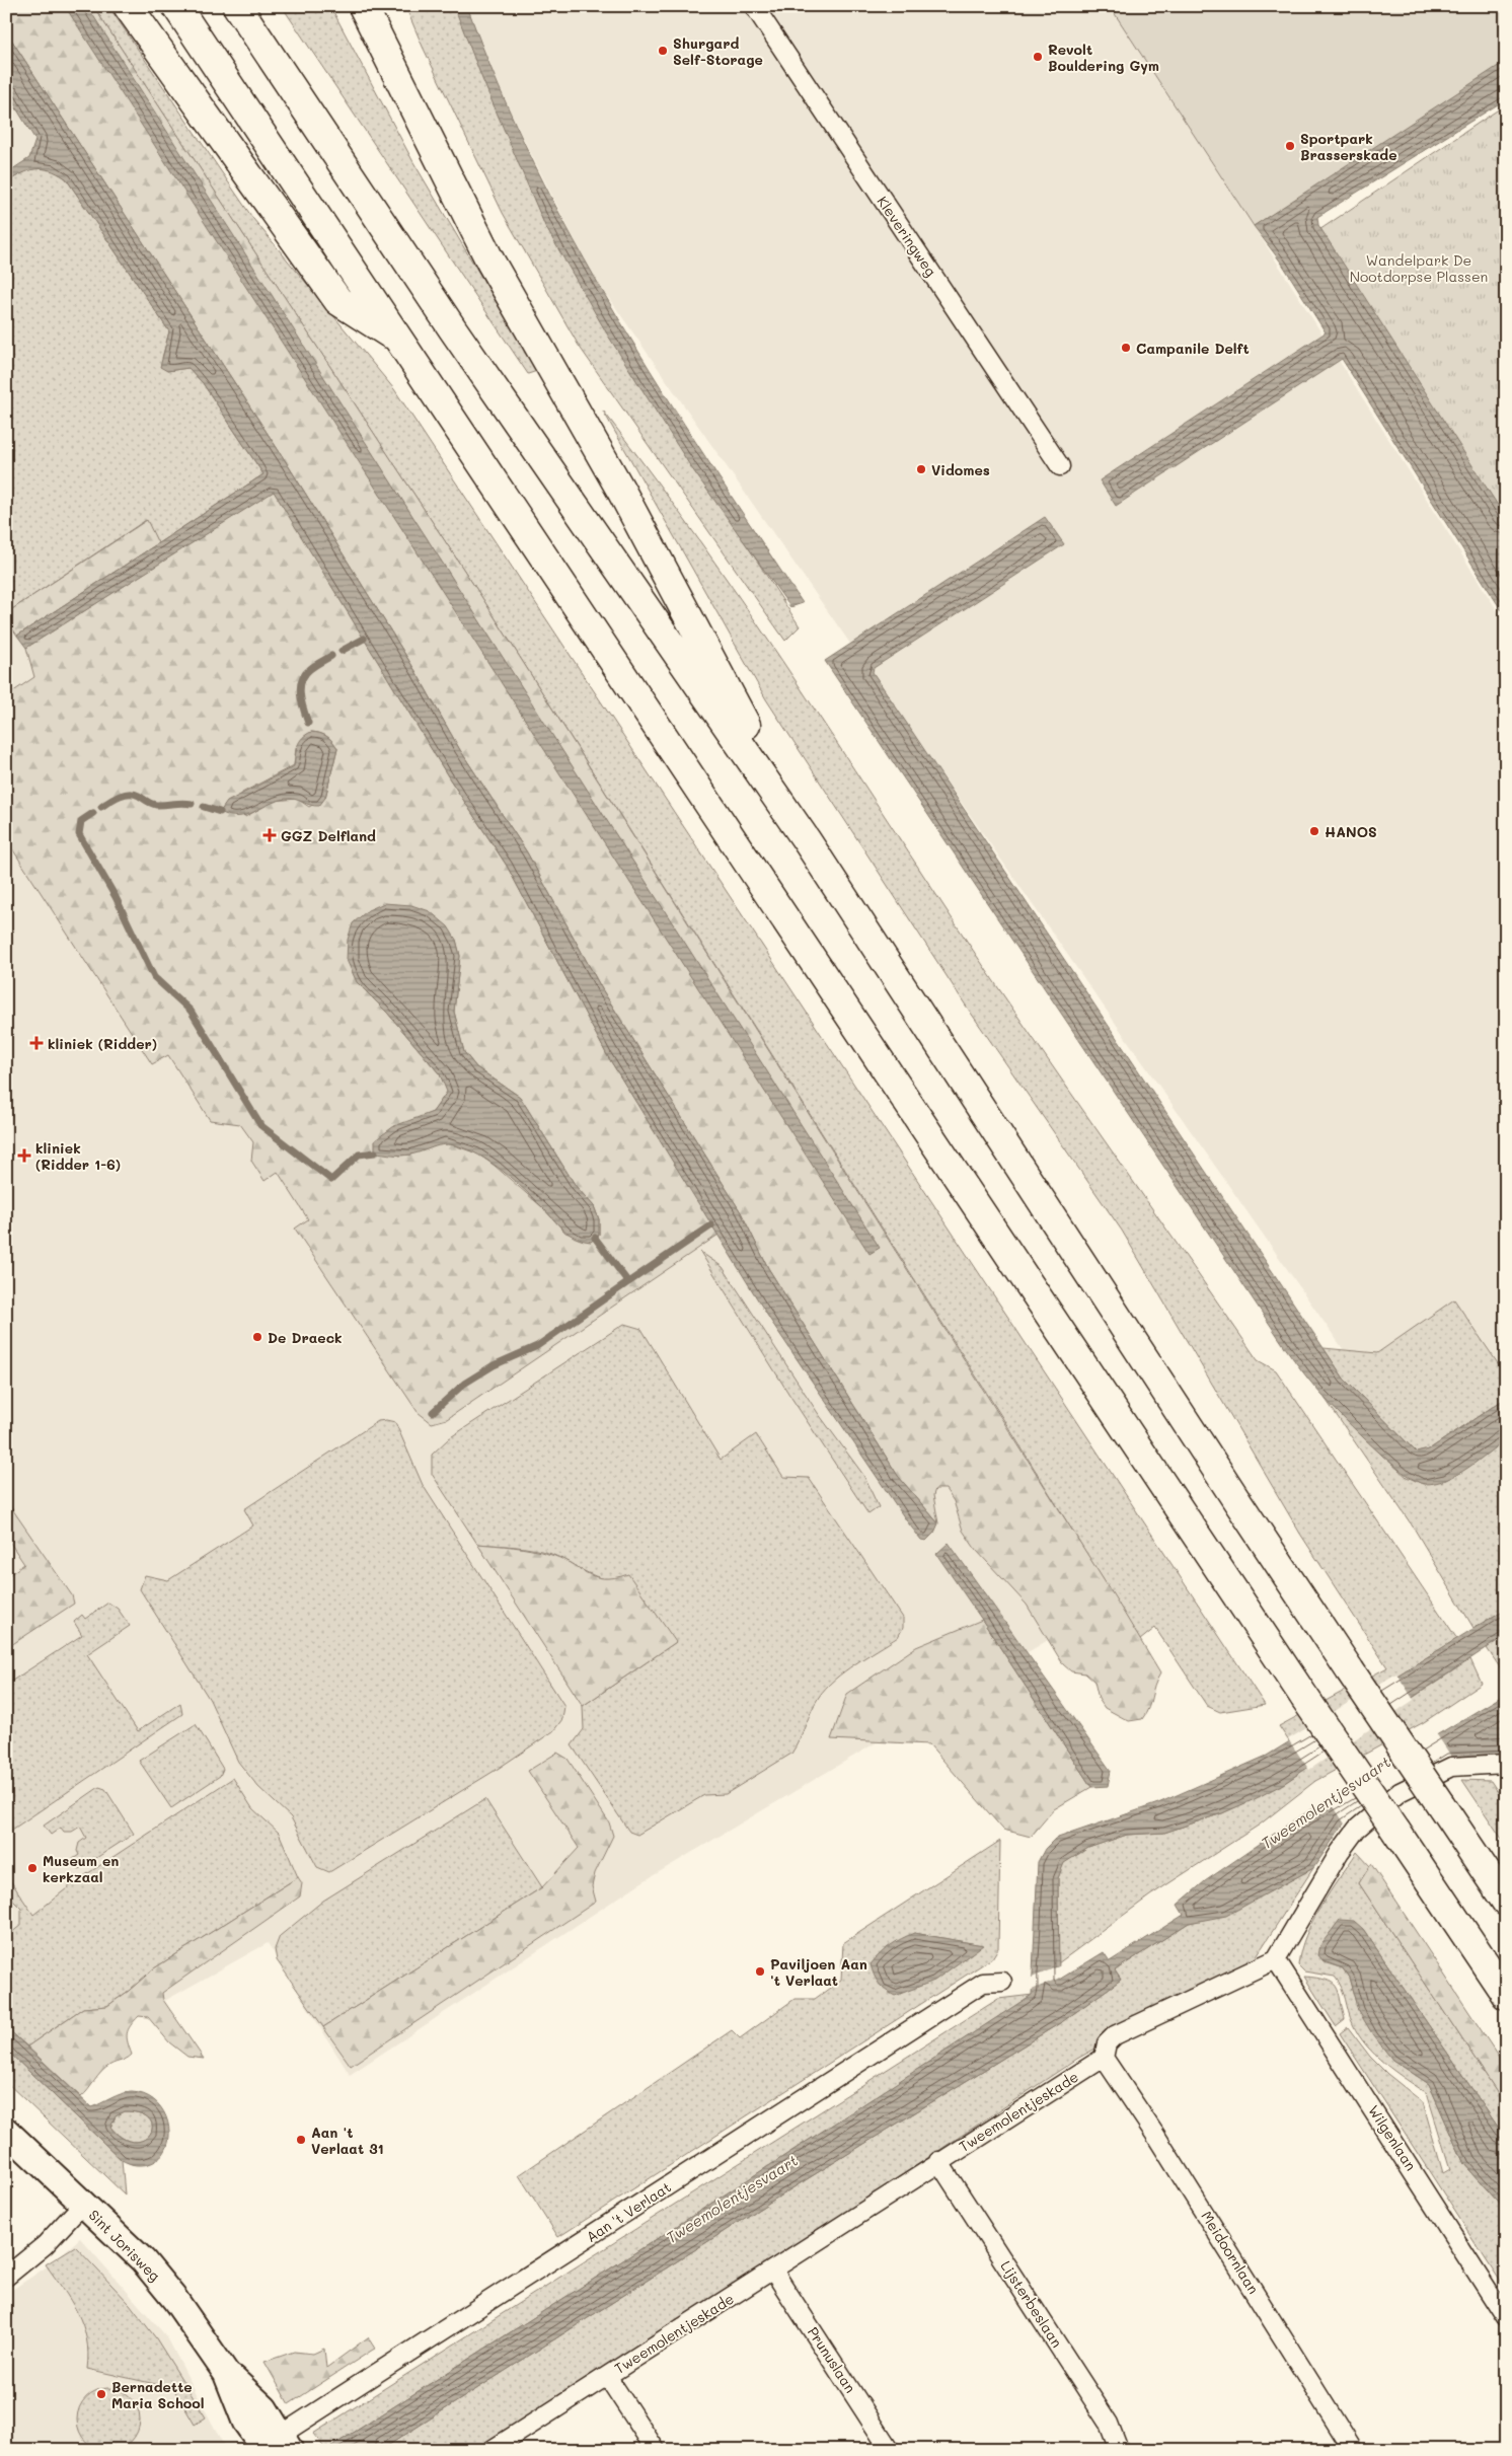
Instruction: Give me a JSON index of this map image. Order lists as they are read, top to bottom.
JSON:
{
  "streets": {
    "main road": ["Sint Jorisweg"],
    "street": [
      "Kleveringweg",
      "Tweemolentjeskade",
      "Wilgenlaan",
      "Aan 't Verlaat",
      "Meidoornlaan",
      "Lijsterbeslaan",
      "Prunuslaan"
    ]
  },
  "crossings": [
    ["Tweemolentjeskade", "Meidoornlaan"],
    ["Tweemolentjeskade", "Lijsterbeslaan"],
    ["Tweemolentjeskade", "Prunuslaan"],
    ["Aan 't Verlaat", "Sint Jorisweg"]
  ],
  "water": ["Tweemolentjesvaart"],
  "parks": ["Wandelpark De Nootdorpse Plassen"],
  "places": {
    "other": [
      "Shurgard Self-Storage",
      "Revolt Bouldering Gym",
      "Sportpark Brasserskade",
      "Campanile Delft",
      "Vidomes",
      "HANOS",
      "De Draeck",
      "Museum en kerkzaal",
      "Paviljoen Aan 't Verlaat",
      "Aan 't Verlaat 31",
      "Bernadette Maria School"
    ],
    "health": ["GGZ Delfland", "kliniek (Ridder)", "kliniek (Ridder 1-6)"]
  }
}
